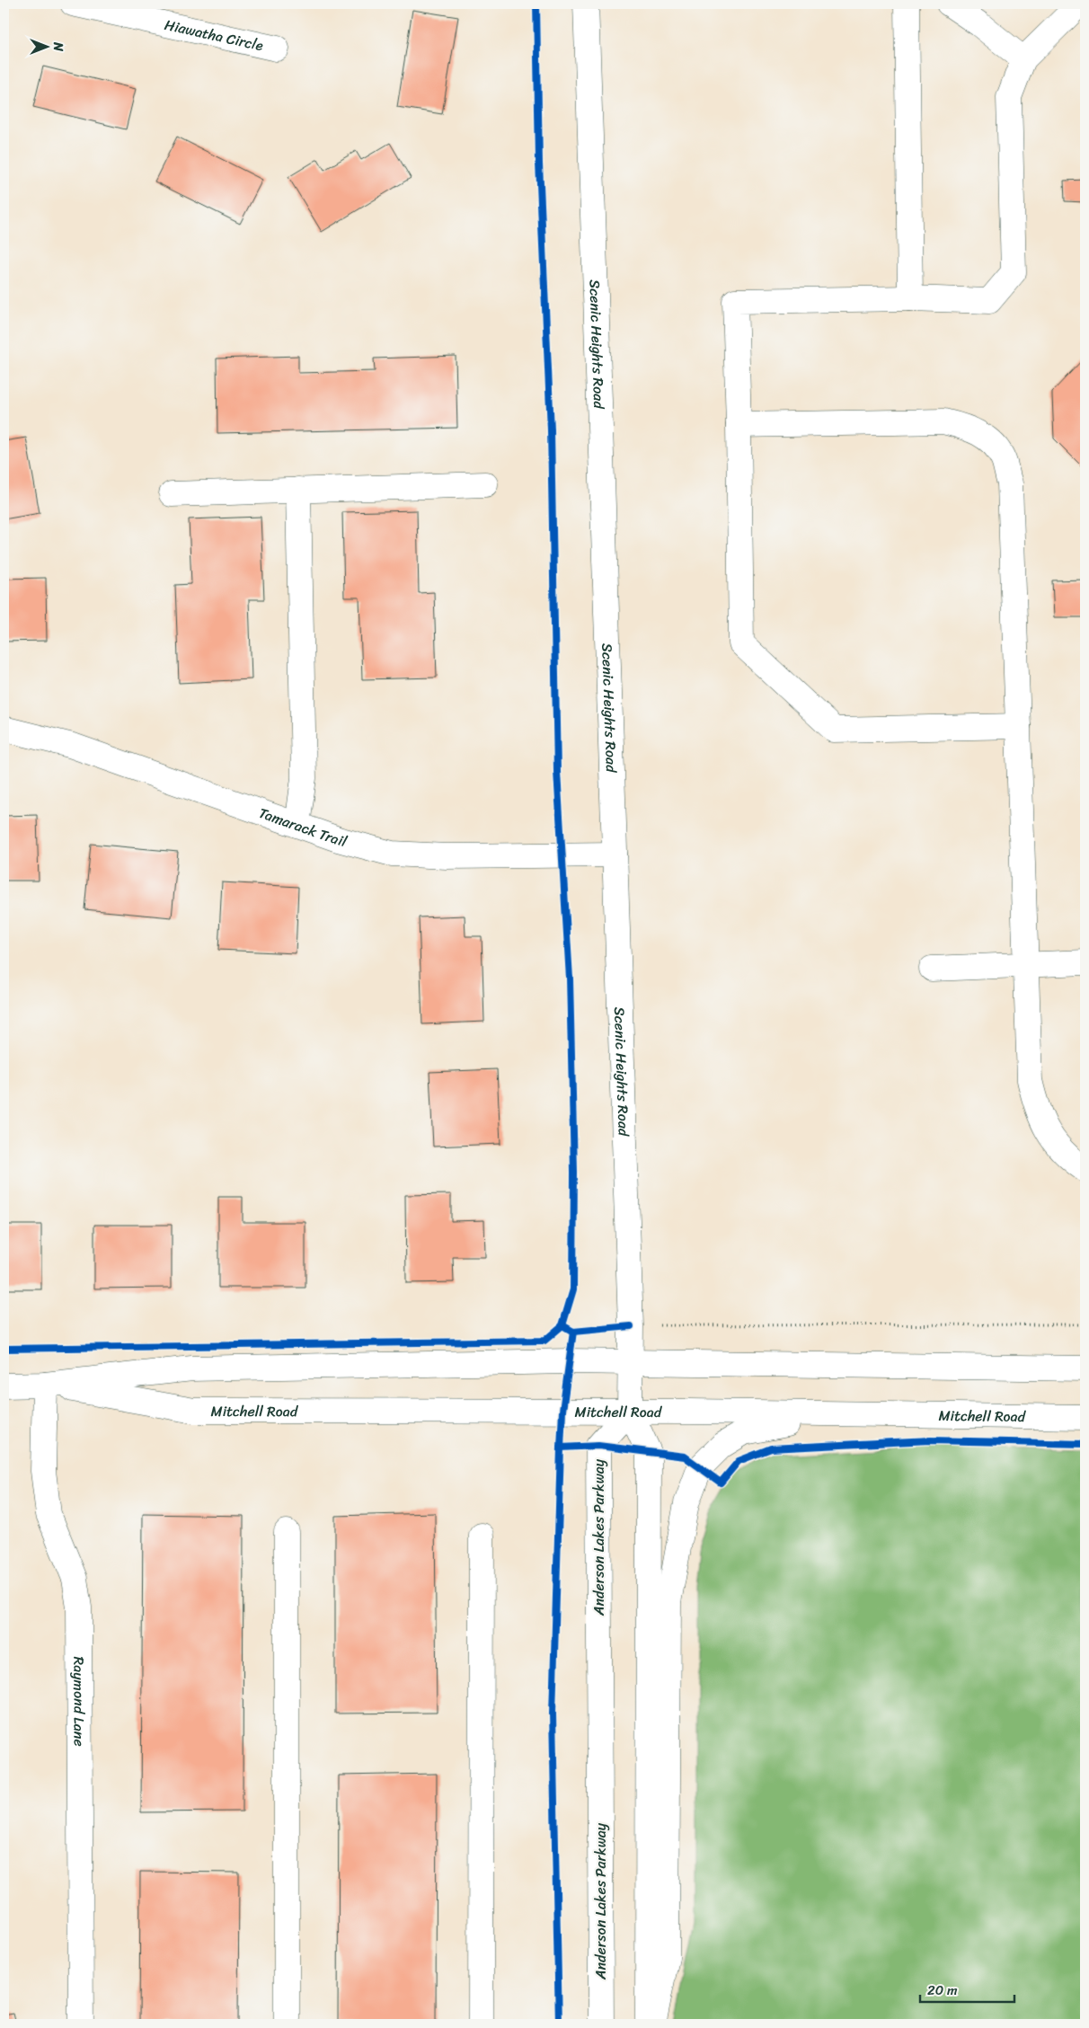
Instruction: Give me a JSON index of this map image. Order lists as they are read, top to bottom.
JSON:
{
  "streets": {
    "street": [
      "Hiawatha Circle",
      "Scenic Heights Road",
      "Tamarack Trail",
      "Mitchell Road",
      "Anderson Lakes Parkway",
      "Raymond Lane"
    ]
  },
  "crossings": [
    ["Scenic Heights Road", "Tamarack Trail"],
    ["Scenic Heights Road", "Mitchell Road"],
    ["Scenic Heights Road", "Anderson Lakes Parkway"],
    ["Mitchell Road", "Anderson Lakes Parkway"],
    ["Mitchell Road", "Raymond Lane"]
  ],
  "scale_bar": "20 m",
  "north": "right"
}
